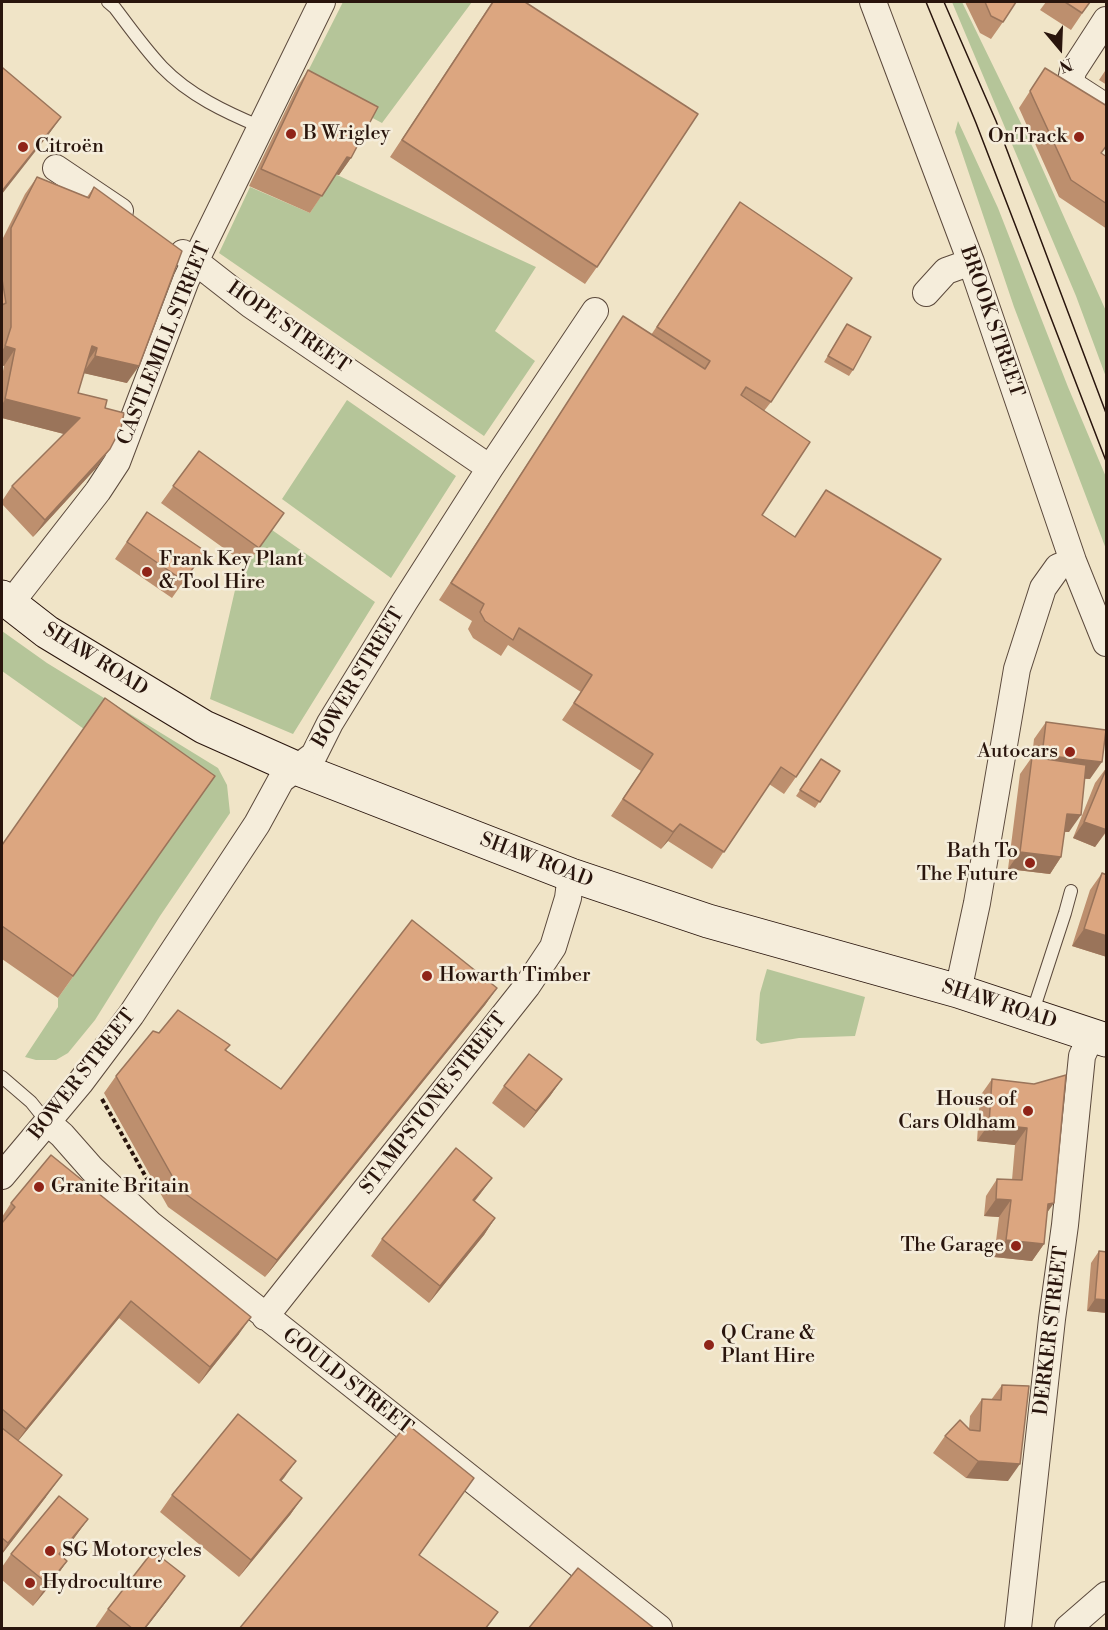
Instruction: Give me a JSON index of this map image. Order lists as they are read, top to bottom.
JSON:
{
  "streets": {
    "main road": ["SHAW ROAD"],
    "street": [
      "BROOK STREET",
      "HOPE STREET",
      "CASTLEMILL STREET",
      "BOWER STREET",
      "STAMPSTONE STREET",
      "DERKER STREET",
      "GOULD STREET"
    ]
  },
  "crossings": [
    ["HOPE STREET", "CASTLEMILL STREET"],
    ["HOPE STREET", "BOWER STREET"],
    ["CASTLEMILL STREET", "SHAW ROAD"],
    ["SHAW ROAD", "BOWER STREET"],
    ["SHAW ROAD", "STAMPSTONE STREET"],
    ["SHAW ROAD", "DERKER STREET"],
    ["BOWER STREET", "GOULD STREET"],
    ["STAMPSTONE STREET", "GOULD STREET"]
  ],
  "places": [
    "B Wrigley",
    "OnTrack",
    "Citroën",
    "Frank Key Plant & Tool Hire",
    "Autocars",
    "Bath To The Future",
    "Howarth Timber",
    "House of Cars Oldham",
    "Granite Britain",
    "The Garage",
    "Q Crane & Plant Hire",
    "SG Motorcycles",
    "Hydroculture"
  ],
  "north": "bottom"
}
